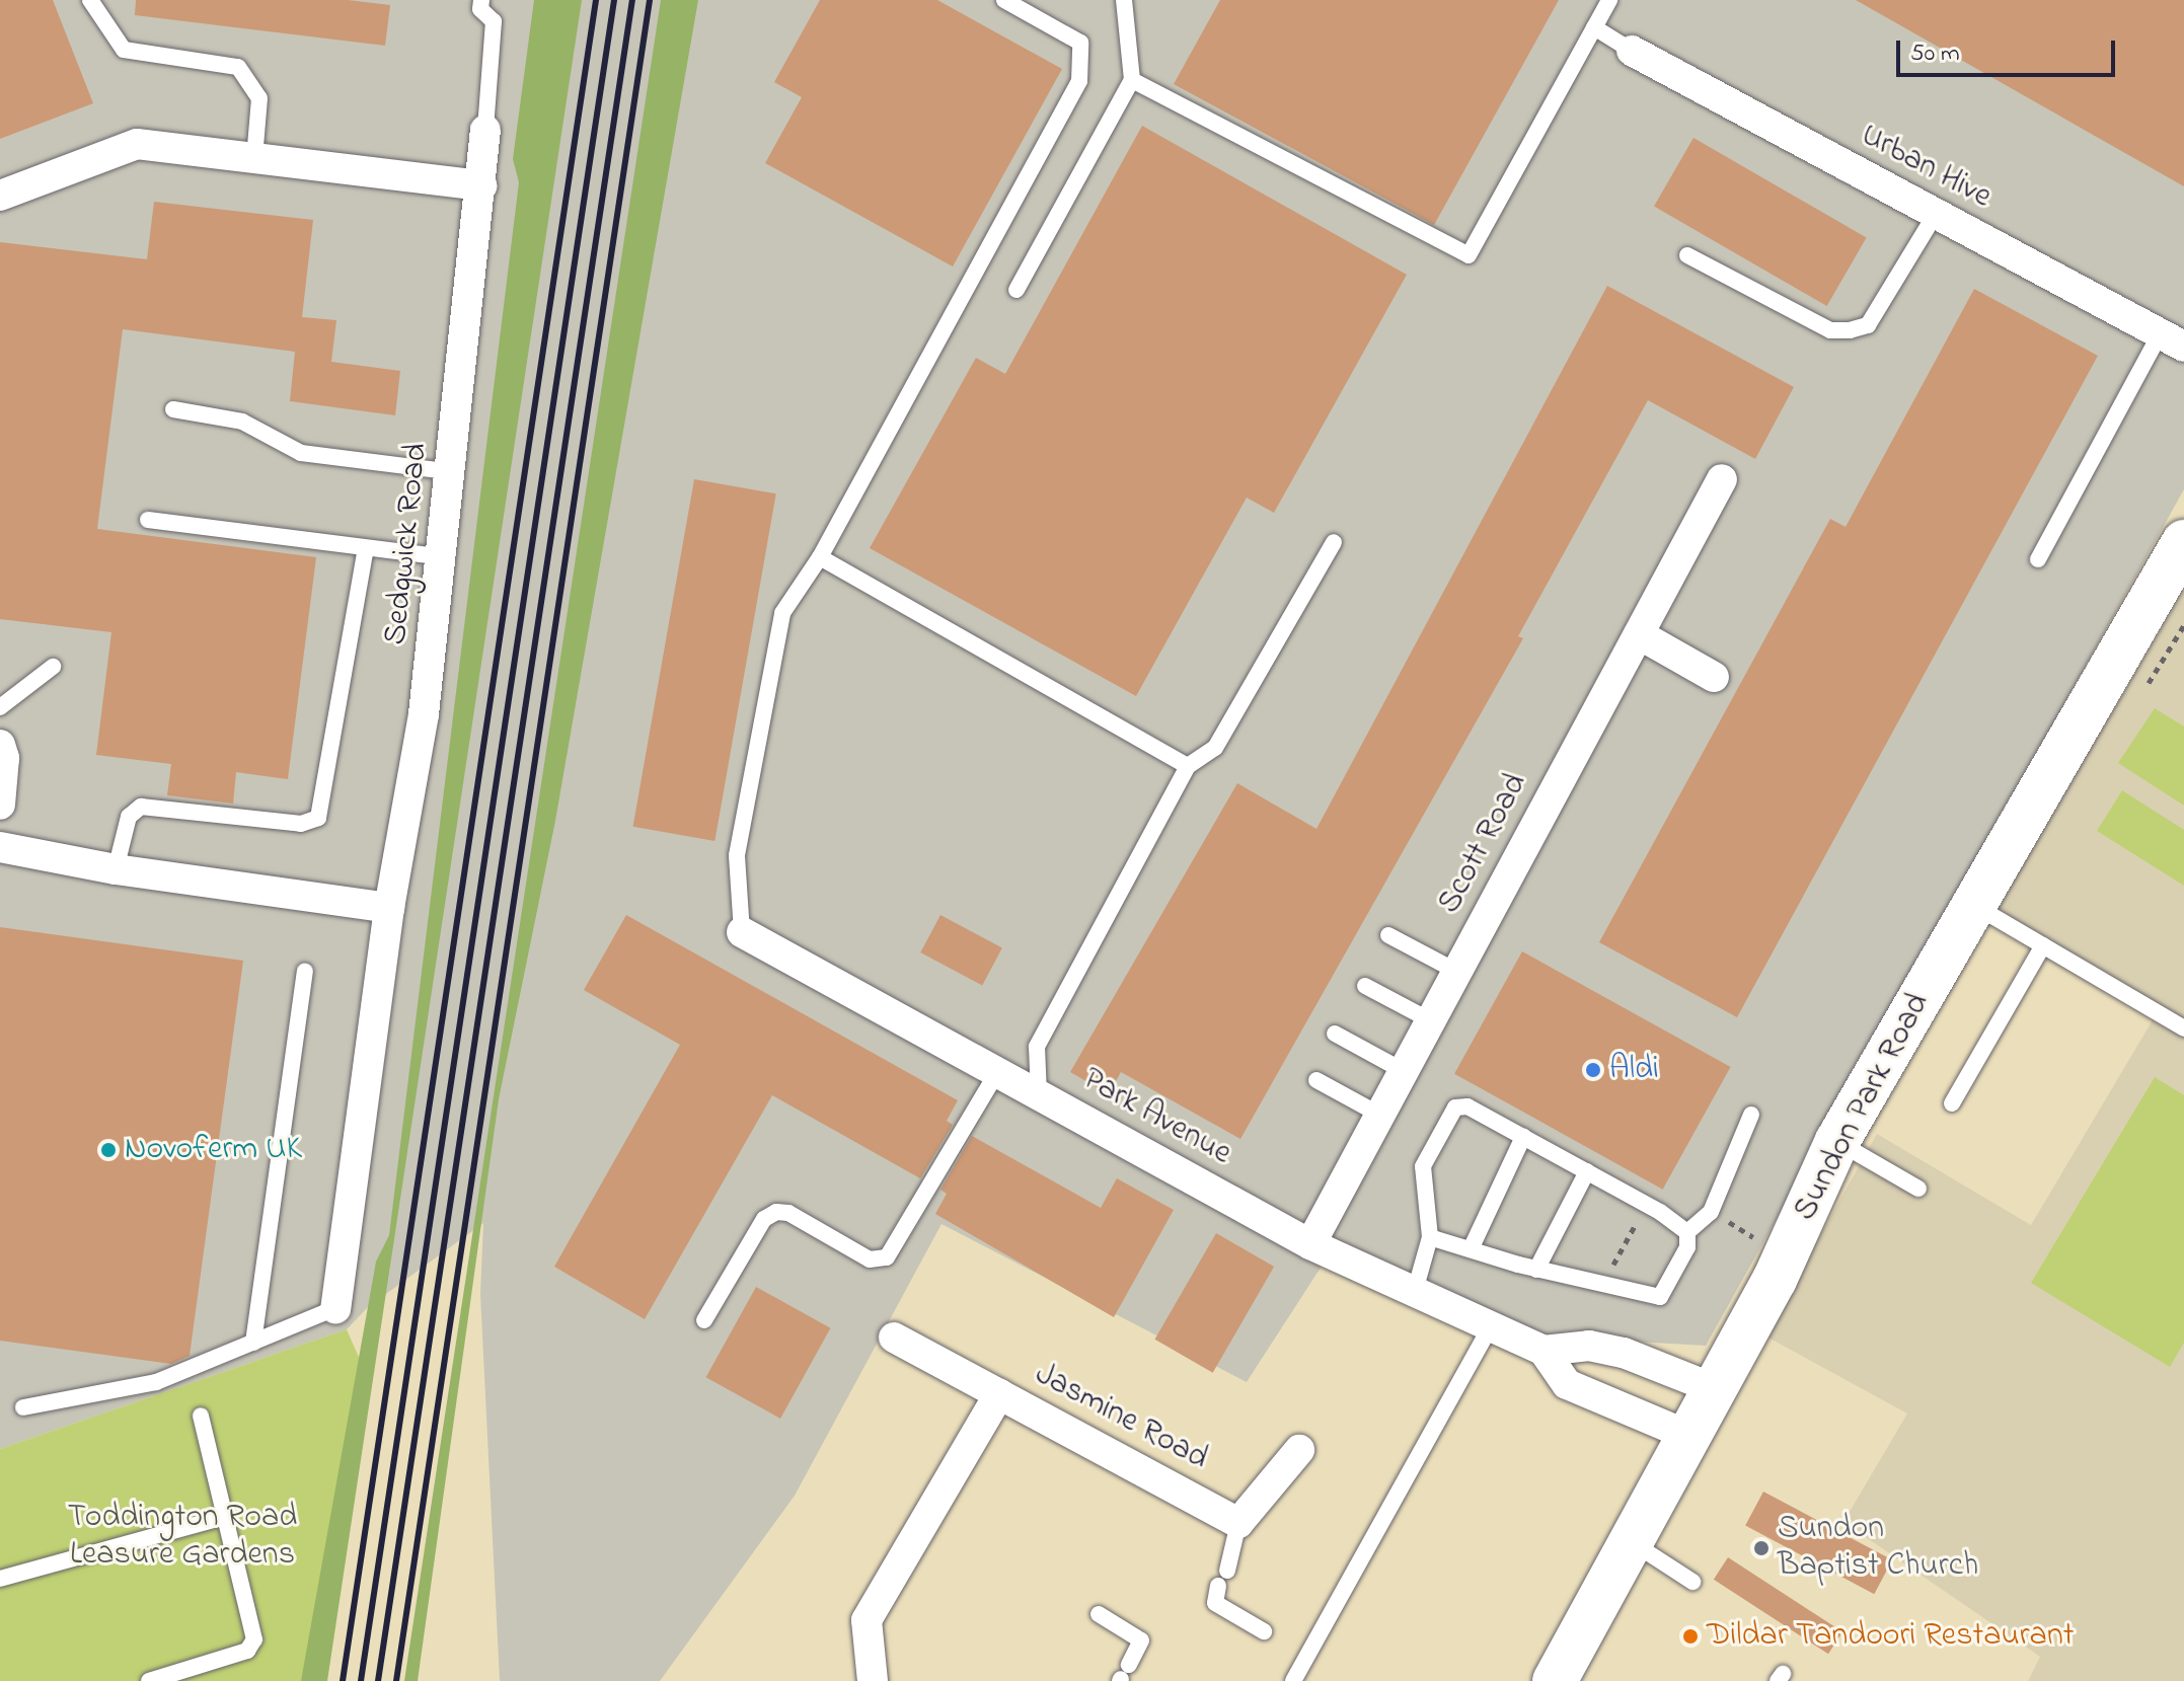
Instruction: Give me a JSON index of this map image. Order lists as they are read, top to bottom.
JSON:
{
  "streets": {
    "street": [
      "Urban Hive",
      "Sedgwick Road",
      "Scott Road",
      "Sundon Park Road",
      "Park Avenue",
      "Jasmine Road"
    ]
  },
  "crossings": [
    ["Scott Road", "Park Avenue"],
    ["Sundon Park Road", "Park Avenue"]
  ],
  "parks": ["Toddington Road Leasure Gardens"],
  "places": [
    "Aldi",
    "Novoferm UK",
    "Sundon Baptist Church",
    "Dildar Tandoori Restaurant"
  ],
  "scale_bar": "50 m"
}
